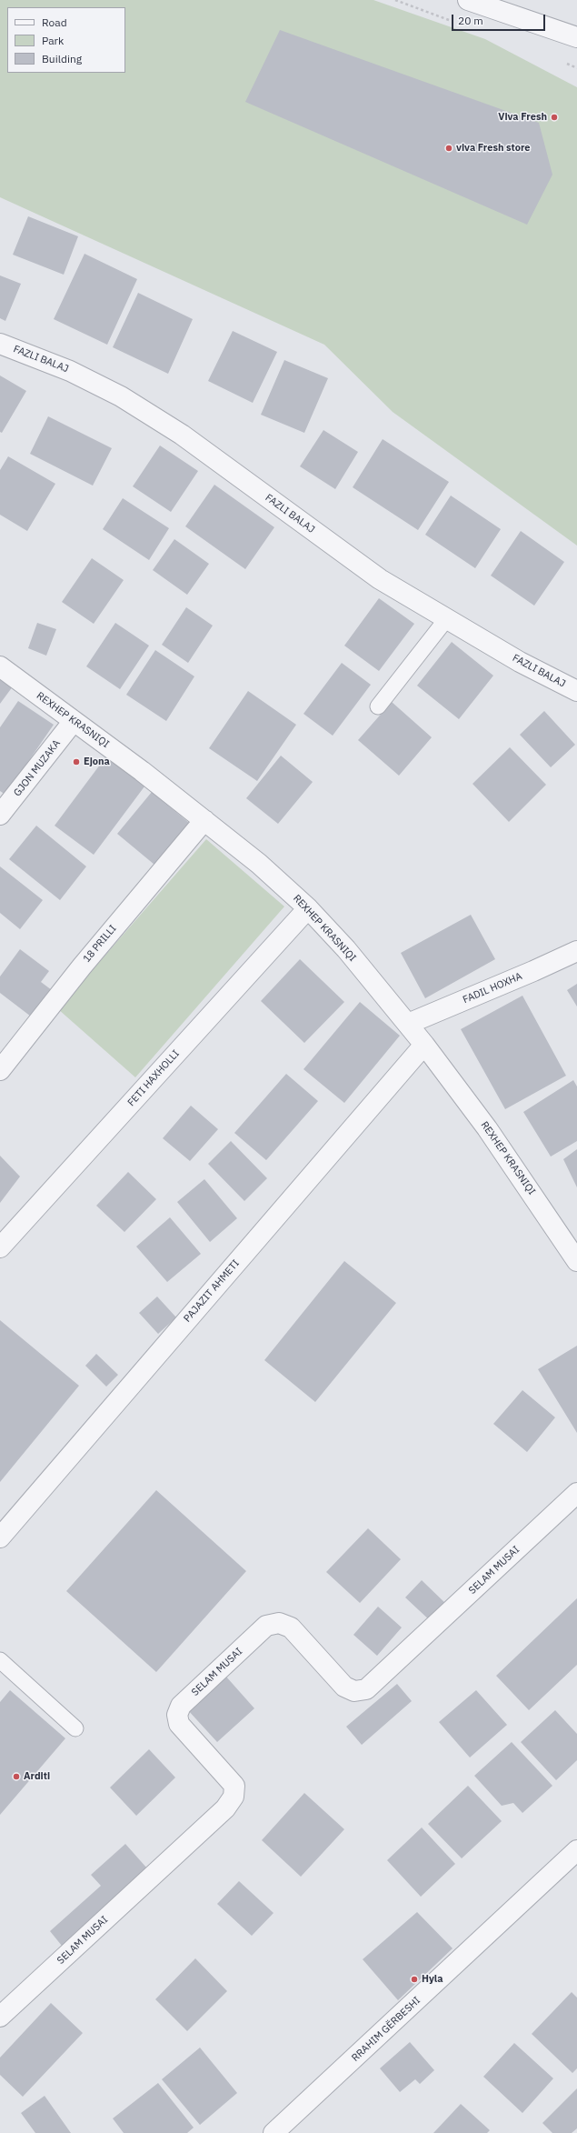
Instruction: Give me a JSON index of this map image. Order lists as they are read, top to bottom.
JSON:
{
  "streets": {
    "street": [
      "FAZLI BALAJ",
      "REXHEP KRASNIQI",
      "GJON MUZAKA",
      "18 PRILLI",
      "FADIL HOXHA",
      "FETI HAXHOLLI",
      "PAJAZIT AHMETI",
      "SELAM MUSAI",
      "RRAHIM GËRBESHI"
    ]
  },
  "crossings": [
    ["REXHEP KRASNIQI", "GJON MUZAKA"],
    ["REXHEP KRASNIQI", "18 PRILLI"],
    ["REXHEP KRASNIQI", "FADIL HOXHA"],
    ["REXHEP KRASNIQI", "FETI HAXHOLLI"],
    ["REXHEP KRASNIQI", "PAJAZIT AHMETI"]
  ],
  "places": [
    "Viva Fresh",
    "viva Fresh store",
    "Ejona",
    "Arditi",
    "Hyla"
  ],
  "legend": ["Road", "Park", "Building"],
  "scale_bar": "20 m"
}
